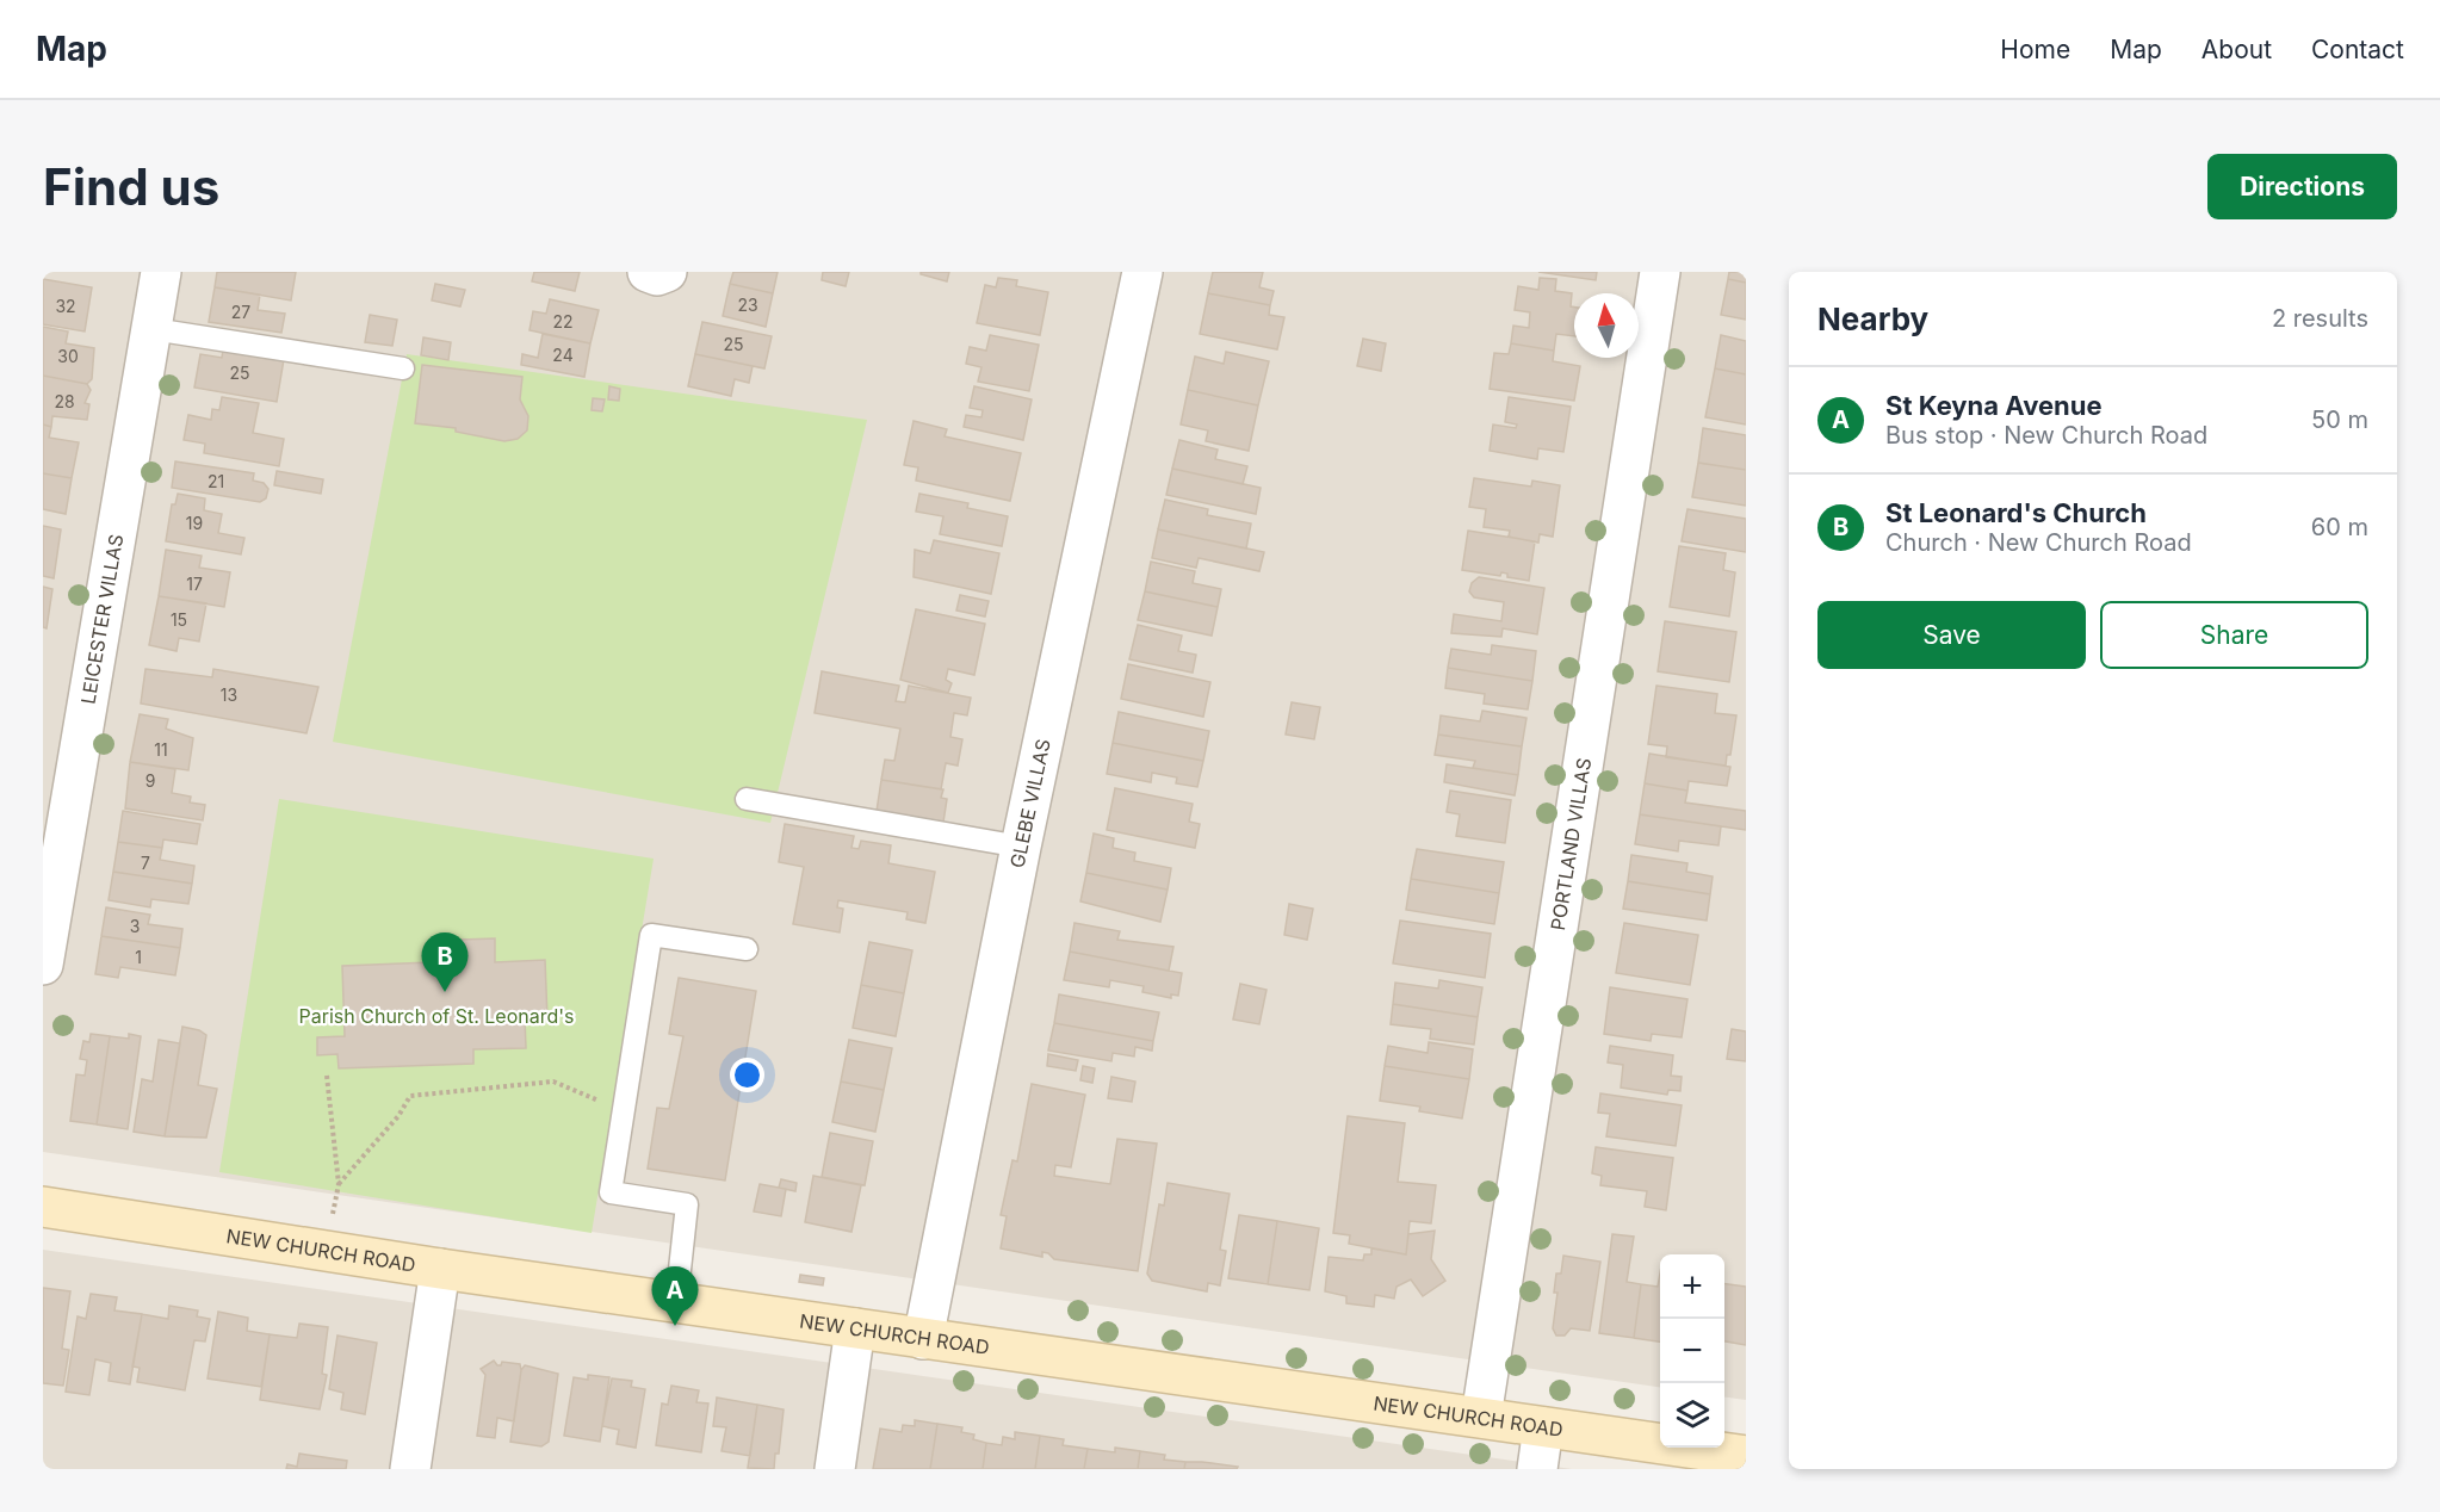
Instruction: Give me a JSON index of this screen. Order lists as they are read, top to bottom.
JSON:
{
  "streets": {
    "main road": ["NEW CHURCH ROAD"],
    "street": ["LEICESTER VILLAS", "GLEBE VILLAS", "PORTLAND VILLAS"]
  },
  "crossings": [
    ["GLEBE VILLAS", "NEW CHURCH ROAD"],
    ["PORTLAND VILLAS", "NEW CHURCH ROAD"]
  ],
  "parks": ["Parish Church of St. Leonard's"],
  "house_numbers": [
    "23",
    "32",
    "27",
    "22",
    "25",
    "24",
    "30",
    "25",
    "28",
    "21",
    "19",
    "17",
    "15",
    "13",
    "11",
    "9",
    "7",
    "3",
    "1"
  ],
  "north": "top",
  "page": {
    "header": "Map",
    "nav": [
      "Home",
      "Map",
      "About",
      "Contact"
    ],
    "buttons": [
      "Directions",
      ["Save", "Share"]
    ],
    "title": "Find us",
    "heading": ["Nearby", "2 results"],
    "list": [
      {
        "mark": "A",
        "name": "St Keyna Avenue",
        "note": "Bus stop · New Church Road",
        "value": "50 m"
      },
      {
        "mark": "B",
        "name": "St Leonard's Church",
        "note": "Church · New Church Road",
        "value": "60 m"
      }
    ],
    "pins": ["B", "A"],
    "map_buttons": ["+", "−"]
  }
}
